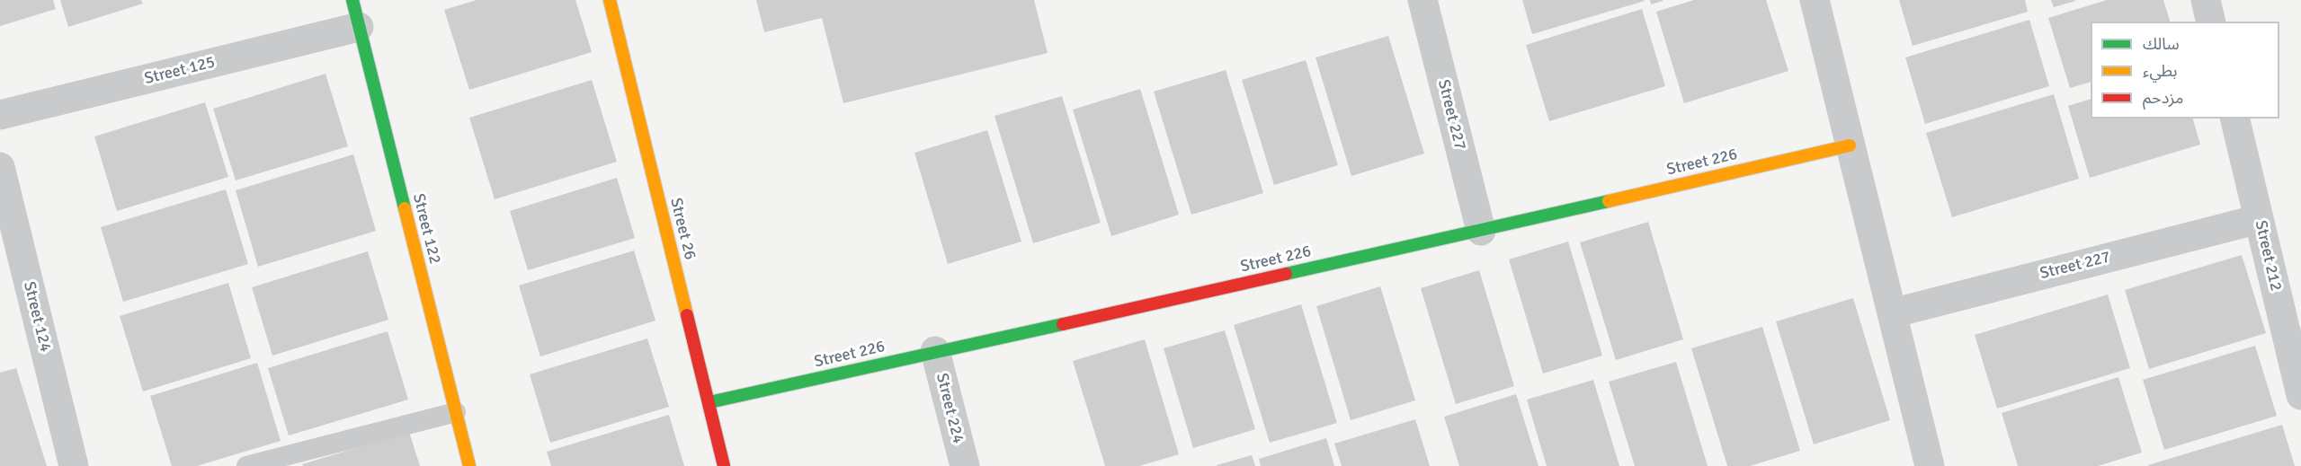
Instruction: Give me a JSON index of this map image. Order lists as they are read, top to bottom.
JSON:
{
  "streets": {
    "street": [
      "Street 125",
      "Street 227",
      "Street 226",
      "Street 122",
      "Street 26",
      "Street 212",
      "Street 124",
      "Street 224"
    ]
  },
  "crossings": [
    ["Street 125", "Street 122"],
    ["Street 227", "Street 226"],
    ["Street 227", "Street 212"],
    ["Street 226", "Street 26"],
    ["Street 226", "Street 224"]
  ],
  "legend": ["سالك", "بطيء", "مزدحم"]
}
